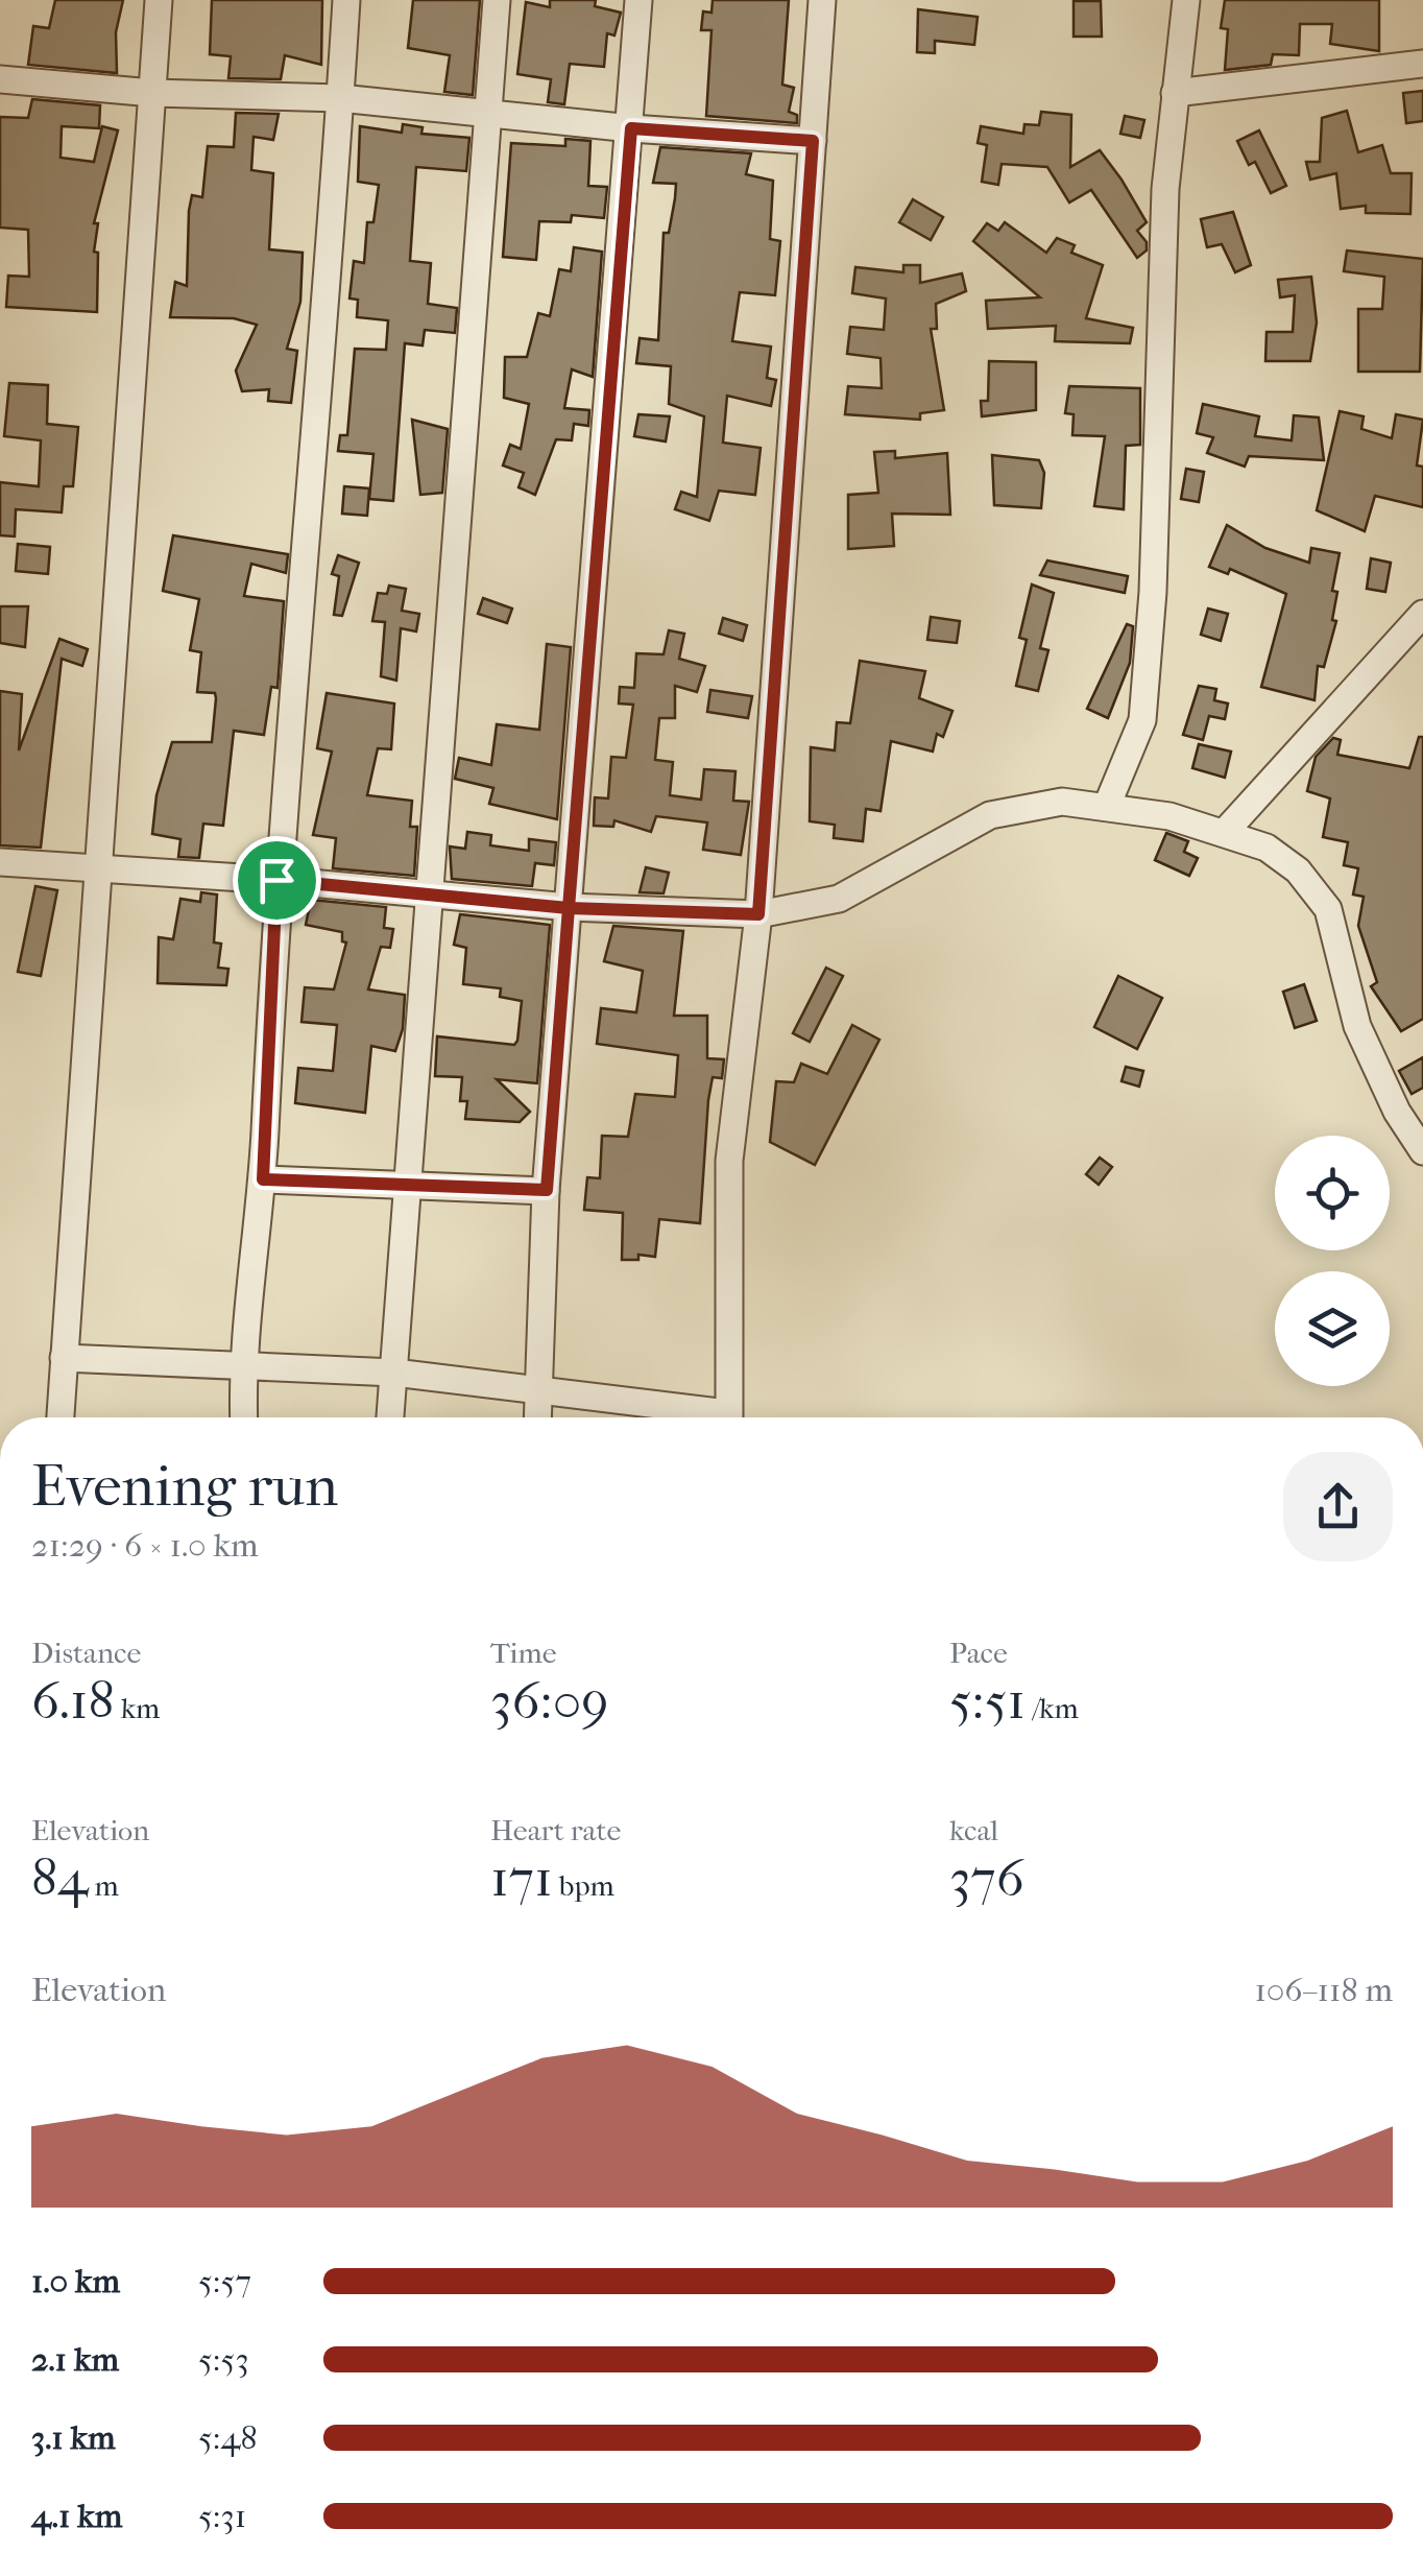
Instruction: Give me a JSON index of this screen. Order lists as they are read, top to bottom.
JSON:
{
  "page": {
    "heading": ["Evening run", "21:29 · 6 × 1.0 km"],
    "stats": [
      ["Distance", "6.18 km"],
      ["Time", "36:09"],
      ["Pace", "5:51 /km"],
      ["Elevation", "84 m"],
      ["Heart rate", "171 bpm"],
      ["kcal", "376"]
    ],
    "chart": ["Elevation", "106–118 m"],
    "list": [
      {
        "name": "1.0 km",
        "note": "5:57"
      },
      {
        "name": "2.1 km",
        "note": "5:53"
      },
      {
        "name": "3.1 km",
        "note": "5:48"
      },
      {
        "name": "4.1 km",
        "note": "5:31"
      }
    ]
  }
}
